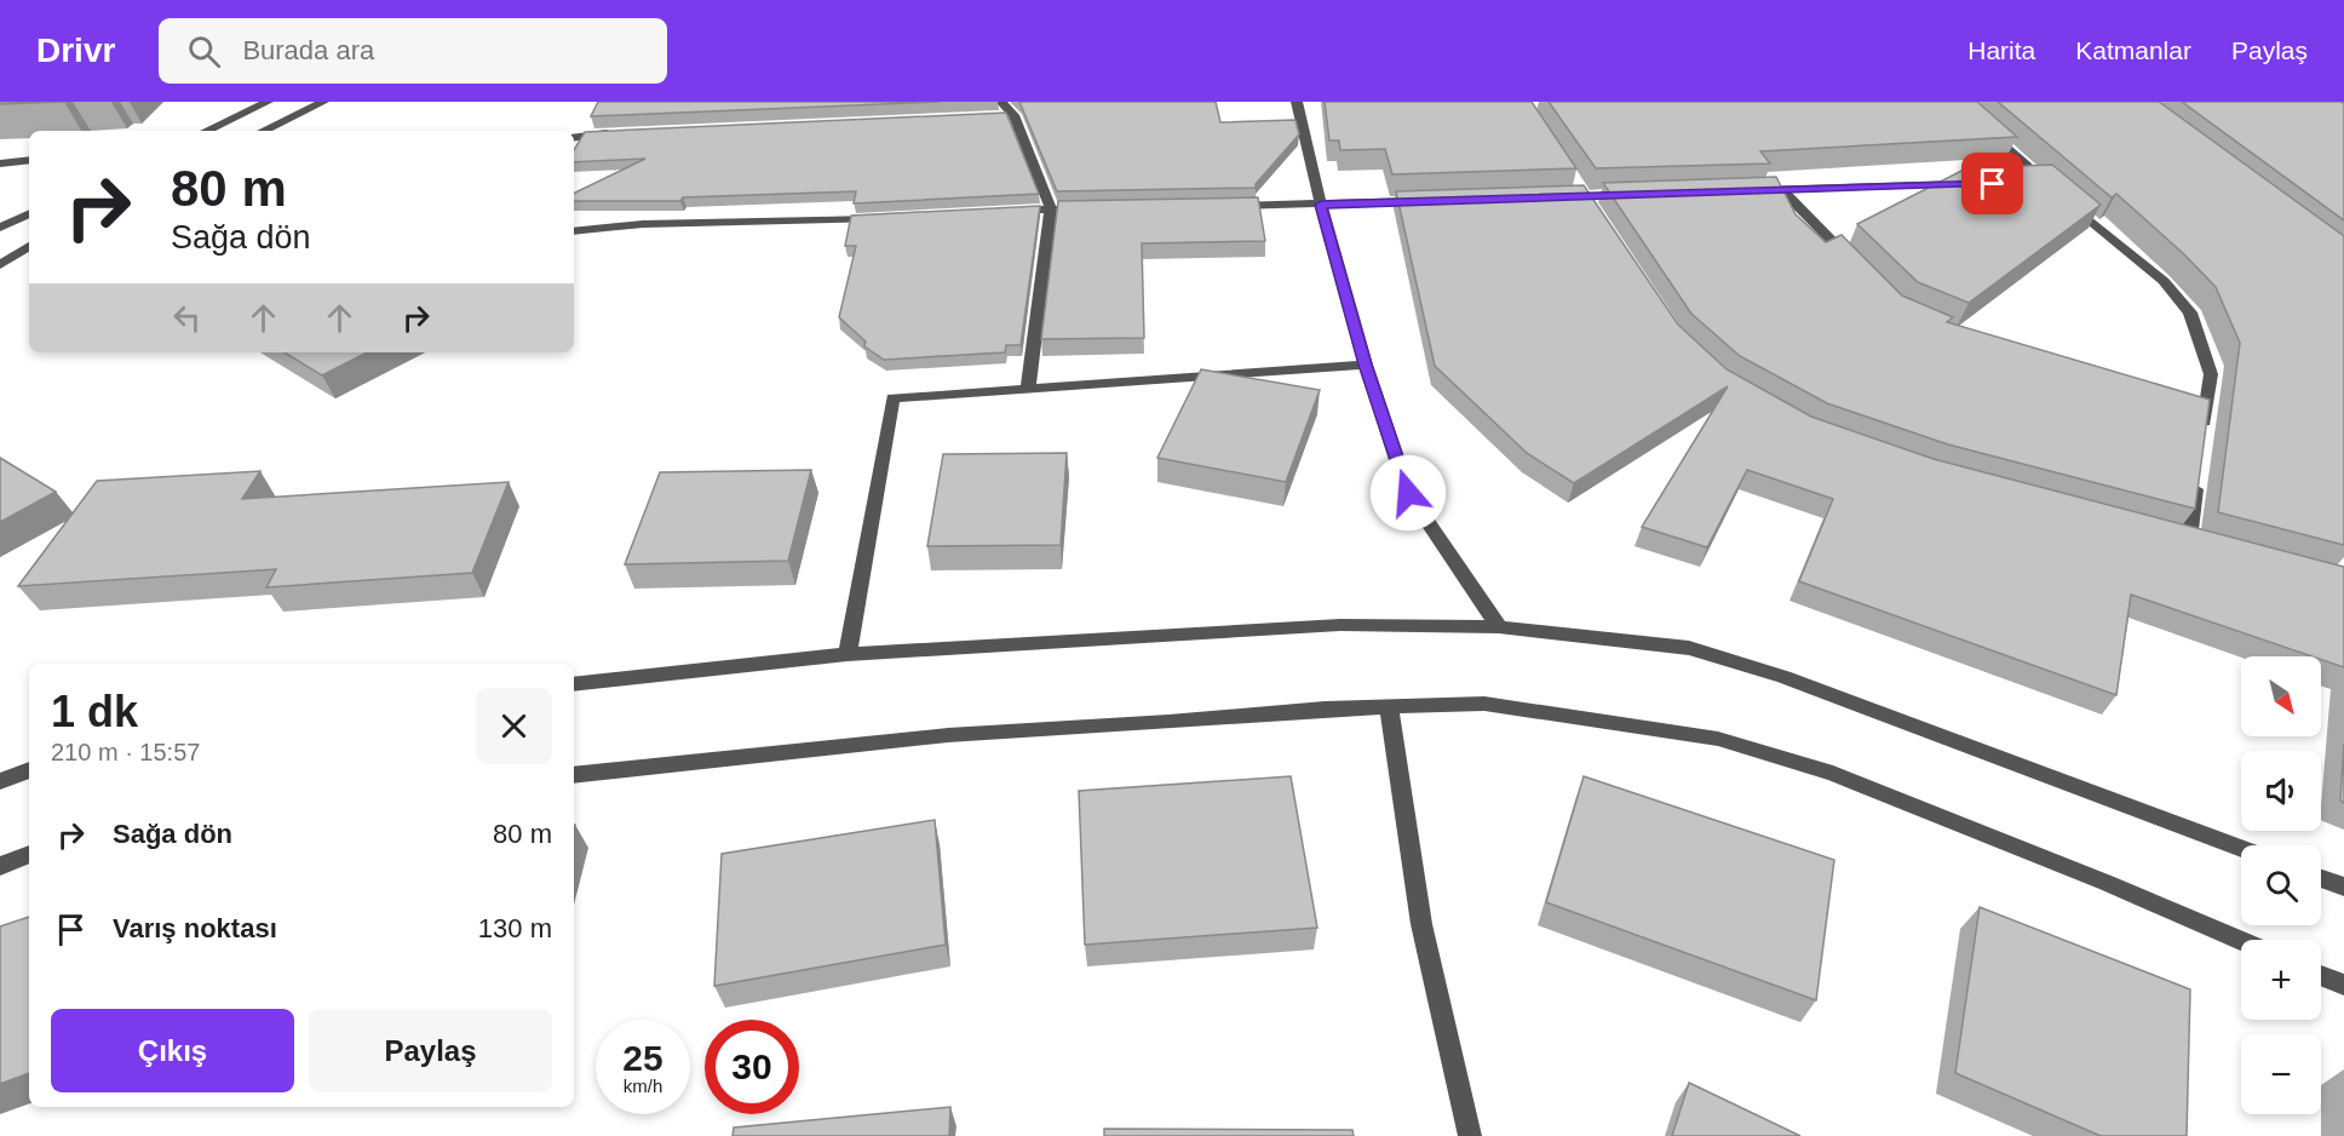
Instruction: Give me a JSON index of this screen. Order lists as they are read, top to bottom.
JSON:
{
  "north": "bottom right",
  "page": {
    "header": "Drivr",
    "search": "Burada ara",
    "nav": ["Harita", "Katmanlar", "Paylaş"],
    "turn": ["80 m", "Sağa dön"],
    "map_buttons": ["+", "−"],
    "heading": ["1 dk", "210 m · 15:57"],
    "list": [
      {
        "name": "Sağa dön",
        "value": "80 m"
      },
      {
        "name": "Varış noktası",
        "value": "130 m"
      }
    ],
    "buttons": ["Çıkış", "Paylaş"],
    "speed": "25 km/h",
    "limit": "30"
  }
}
